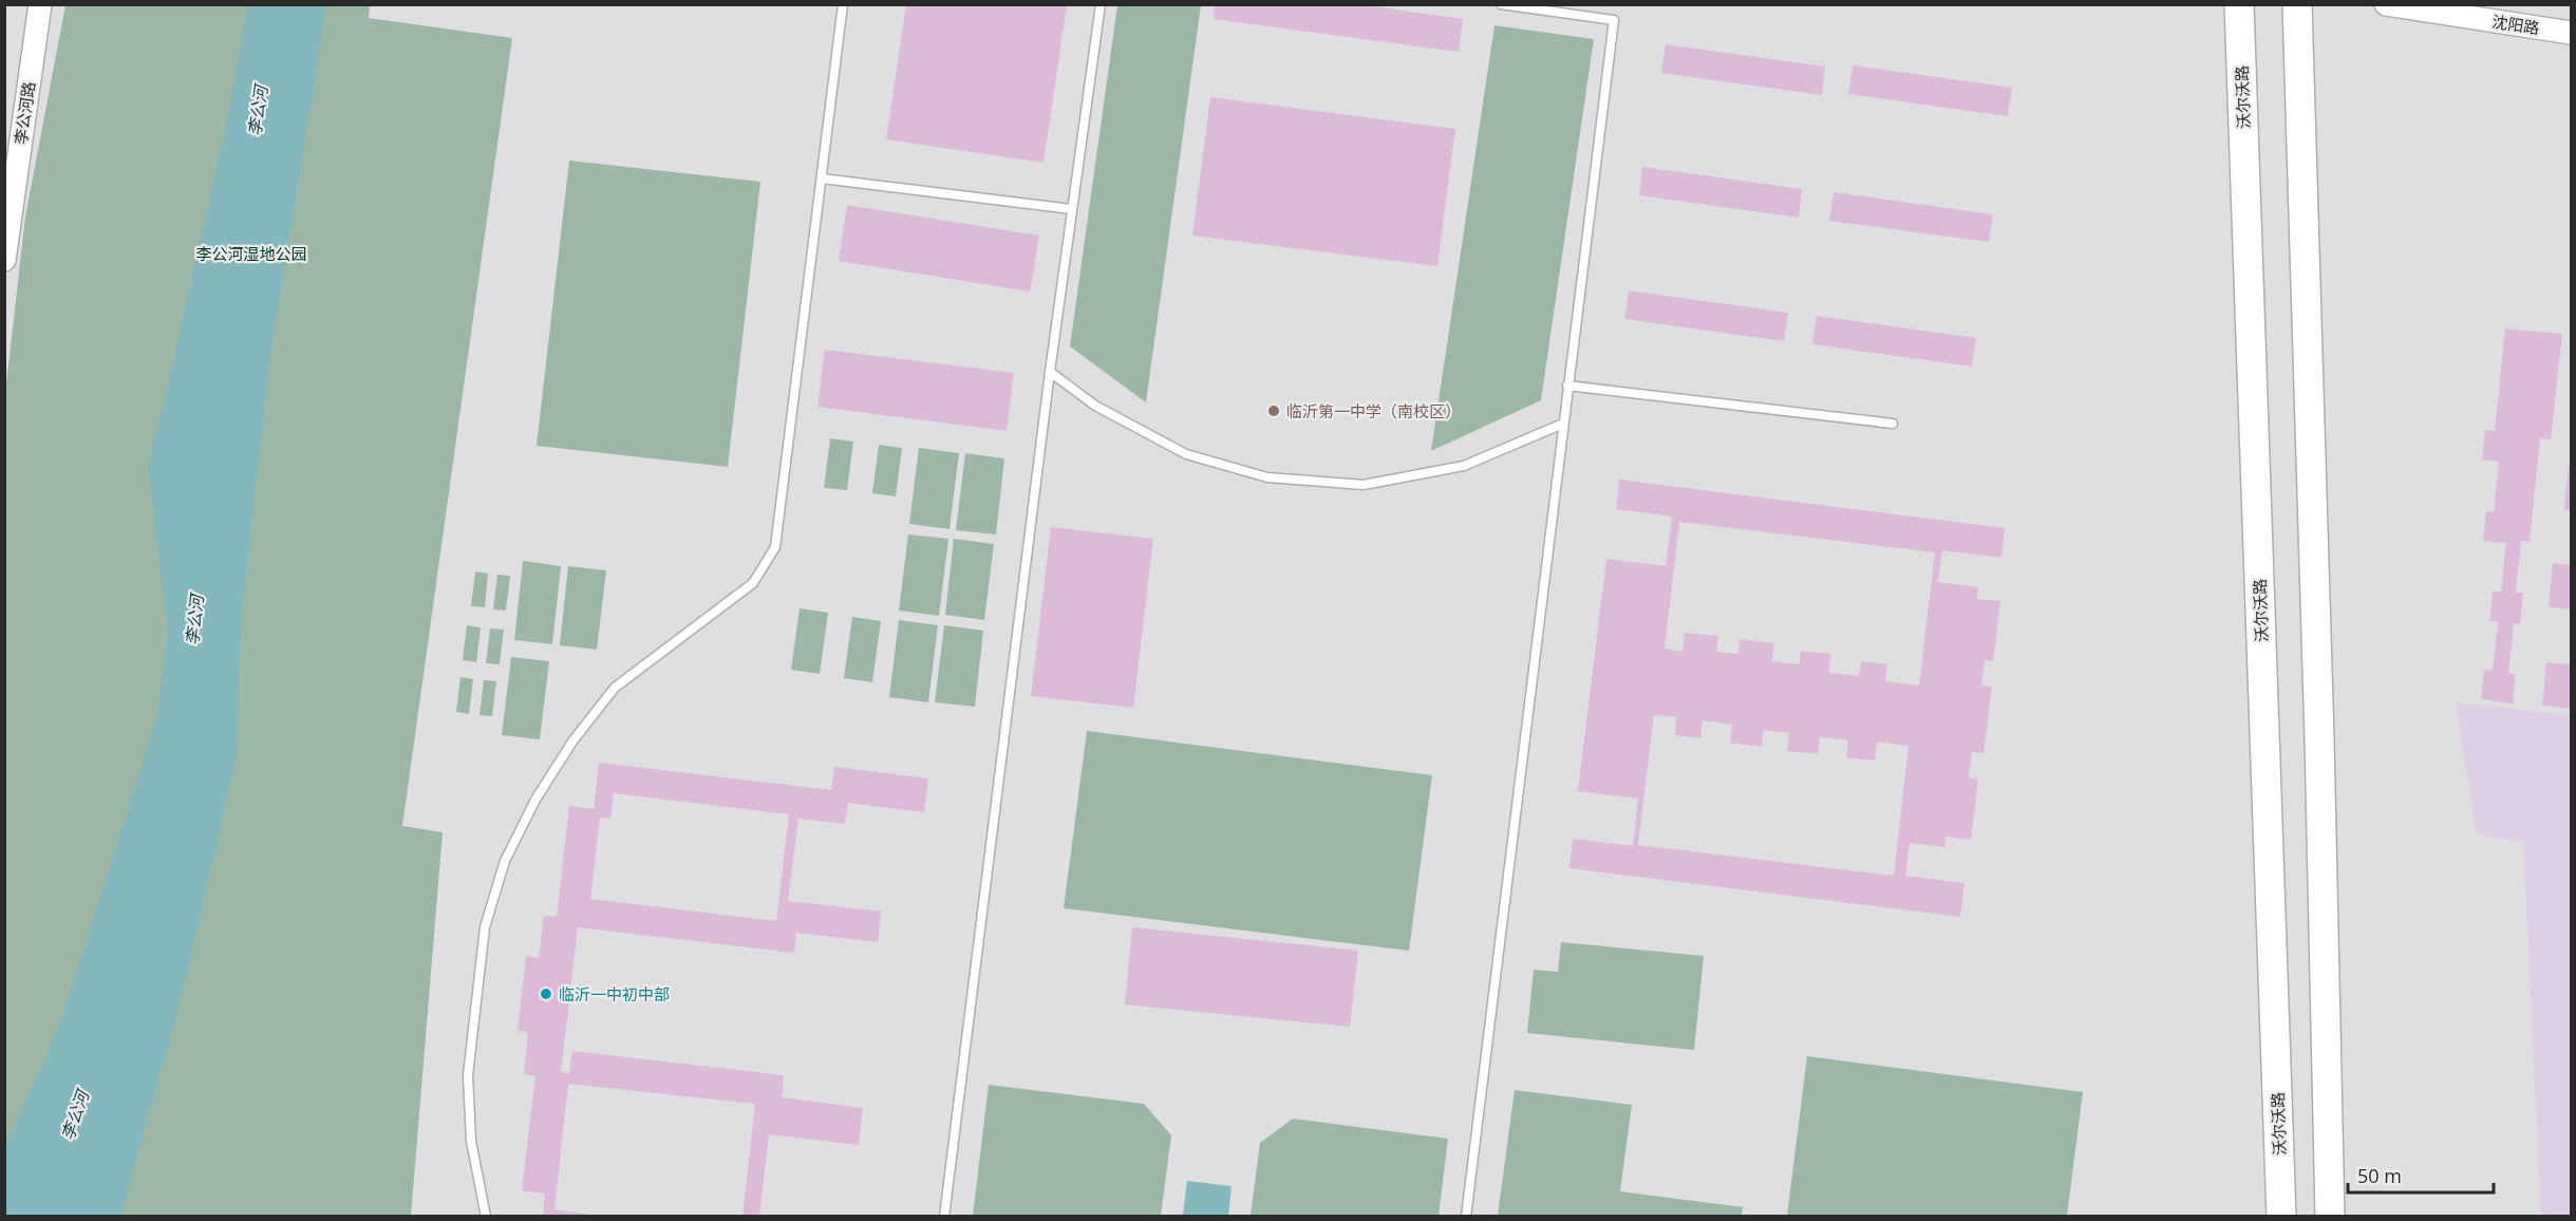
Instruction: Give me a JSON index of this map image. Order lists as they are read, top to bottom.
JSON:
{
  "streets": {
    "highway": ["沃尔沃路"],
    "street": ["沈阳路", "李公河路"]
  },
  "water": ["李公河"],
  "parks": ["李公河湿地公园"],
  "places": ["临沂第一中学（南校区）", "临沂一中初中部"],
  "scale_bar": "50 m"
}
